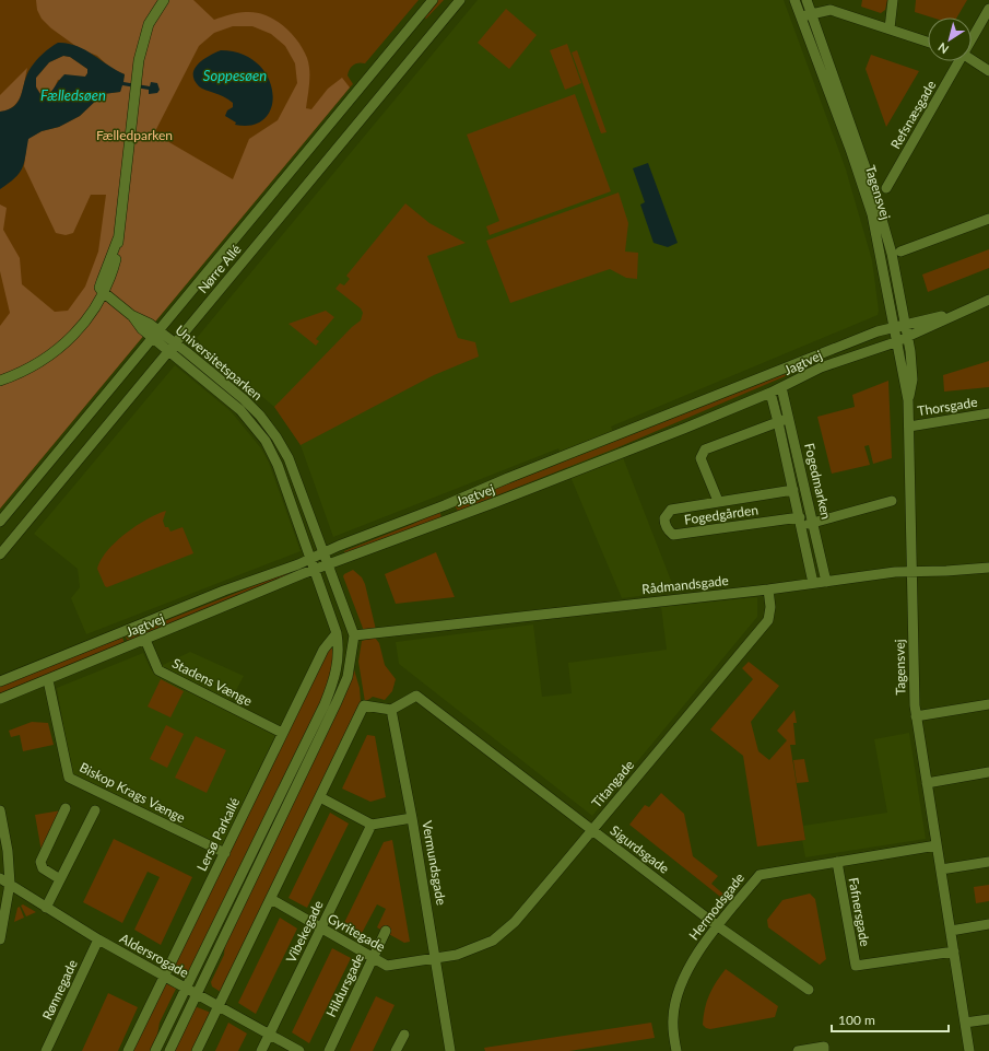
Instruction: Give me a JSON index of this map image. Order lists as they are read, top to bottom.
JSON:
{
  "streets": {
    "street": [
      "Refsnæsgade",
      "Tagensvej",
      "Nørre Allé",
      "Universitetsparken",
      "Jagtvej",
      "Thorsgade",
      "Fogedmarken",
      "Fogedgården",
      "Rådmandsgade",
      "Stadens Vænge",
      "Titangade",
      "Biskop Krags Vænge",
      "Lersø Parkallé",
      "Sigurdsgade",
      "Vermundsgade",
      "Hermodsgade",
      "Fafnersgade",
      "Vibekegade",
      "Gyritegade",
      "Aldersrogade",
      "Hildursgade",
      "Rønnegade"
    ]
  },
  "crossings": [
    ["Tagensvej", "Jagtvej"],
    ["Tagensvej", "Thorsgade"],
    ["Tagensvej", "Rådmandsgade"],
    ["Tagensvej", "Hermodsgade"],
    ["Tagensvej", "Fafnersgade"],
    ["Nørre Allé", "Universitetsparken"],
    ["Universitetsparken", "Jagtvej"],
    ["Jagtvej", "Fogedmarken"],
    ["Jagtvej", "Stadens Vænge"],
    ["Jagtvej", "Biskop Krags Vænge"],
    ["Fogedmarken", "Fogedgården"],
    ["Fogedmarken", "Rådmandsgade"],
    ["Rådmandsgade", "Titangade"],
    ["Stadens Vænge", "Lersø Parkallé"],
    ["Titangade", "Sigurdsgade"],
    ["Titangade", "Vermundsgade"],
    ["Titangade", "Gyritegade"],
    ["Biskop Krags Vænge", "Lersø Parkallé"],
    ["Lersø Parkallé", "Aldersrogade"],
    ["Sigurdsgade", "Vermundsgade"],
    ["Sigurdsgade", "Hermodsgade"],
    ["Vermundsgade", "Gyritegade"],
    ["Hermodsgade", "Fafnersgade"],
    ["Vibekegade", "Gyritegade"],
    ["Vibekegade", "Aldersrogade"],
    ["Gyritegade", "Hildursgade"],
    ["Aldersrogade", "Rønnegade"]
  ],
  "water": ["Soppesøen", "Fælledsøen"],
  "parks": ["Fælledparken"],
  "scale_bar": "100 m",
  "north": "bottom left"
}
